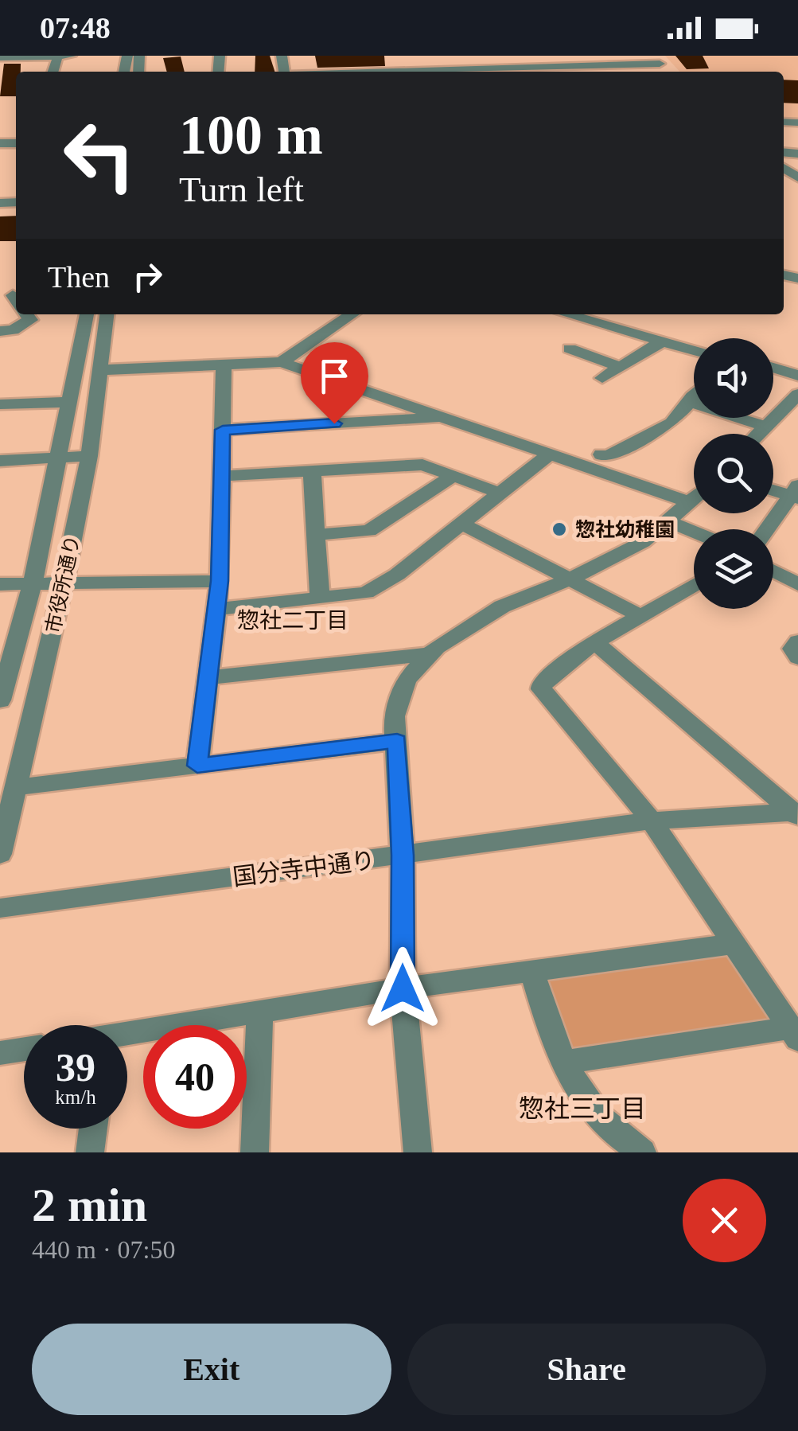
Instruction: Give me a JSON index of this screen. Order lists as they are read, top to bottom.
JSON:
{
  "streets": {
    "street": ["市役所通り", "国分寺中通り"]
  },
  "districts": ["惣社二丁目", "惣社三丁目"],
  "places": ["惣社幼稚園"],
  "page": {
    "status": "07:48",
    "turn": ["100 m", "Turn left"],
    "then": "Then",
    "speed": "39 km/h",
    "limit": "40",
    "heading": ["2 min", "440 m · 07:50"],
    "buttons": ["Exit", "Share"]
  }
}
